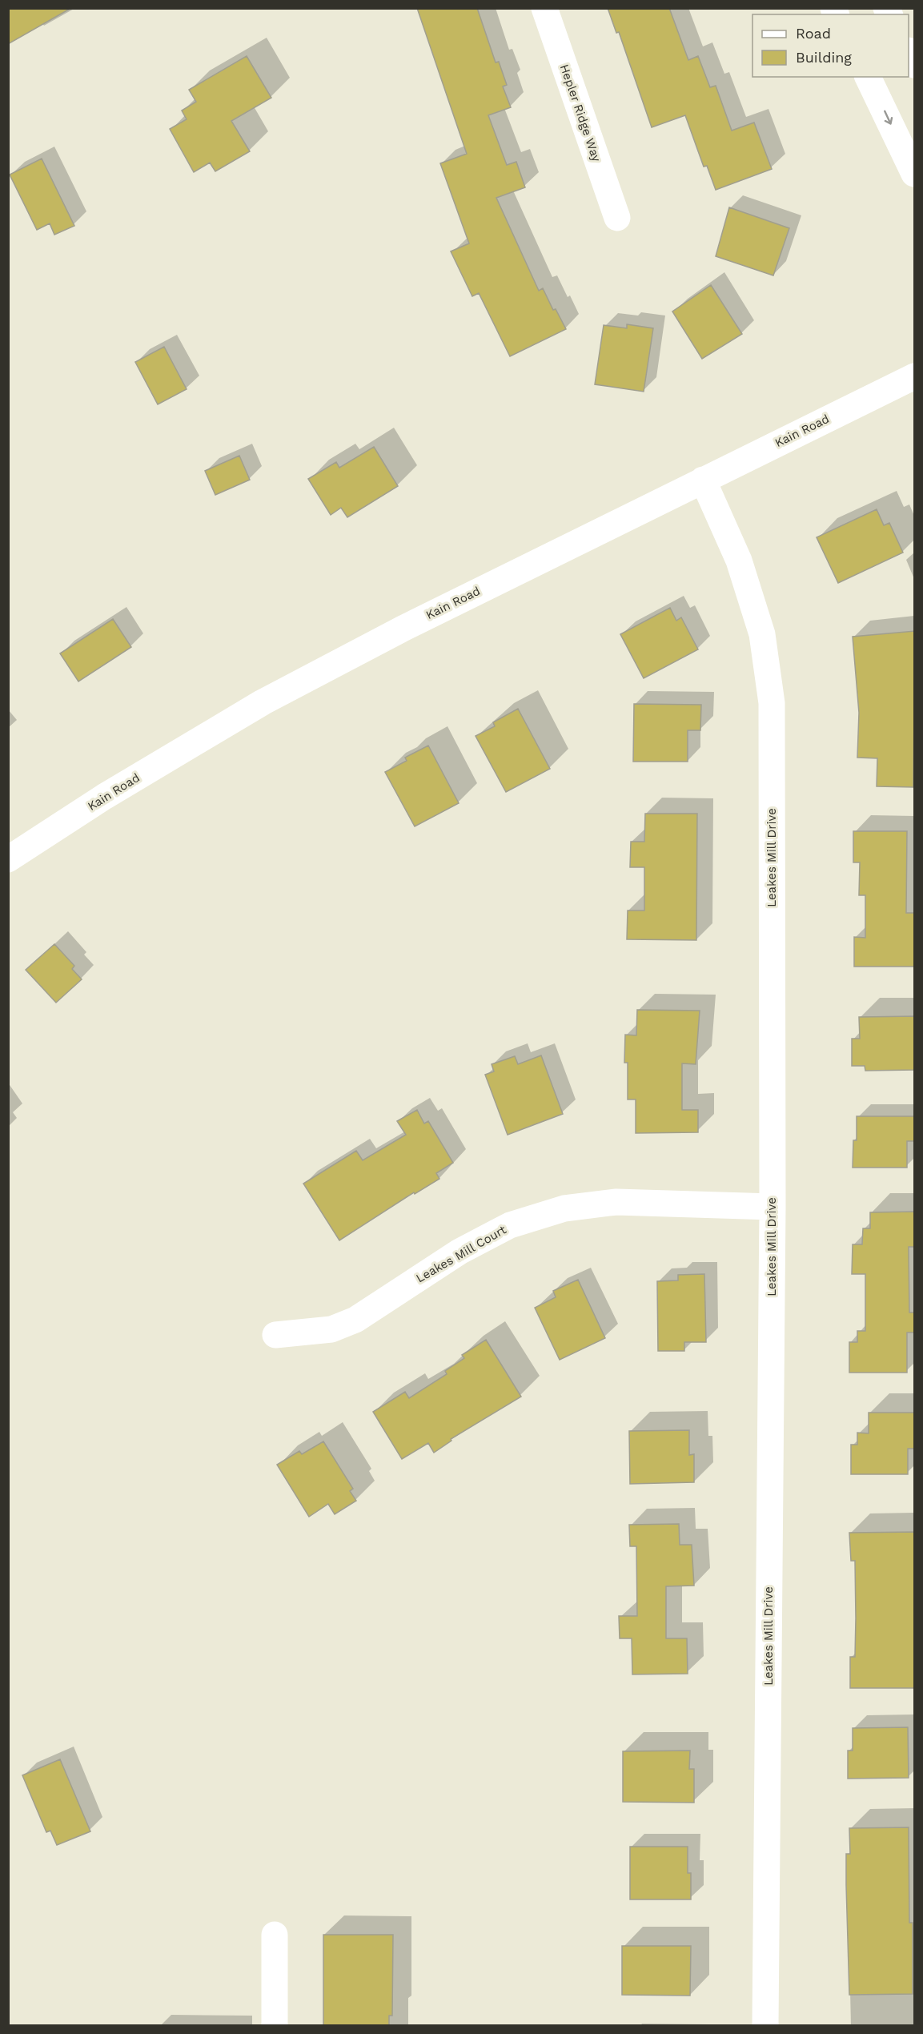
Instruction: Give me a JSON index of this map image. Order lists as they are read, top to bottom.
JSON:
{
  "streets": {
    "street": [
      "Hepler Ridge Way",
      "Kain Road",
      "Leakes Mill Drive",
      "Leakes Mill Court"
    ]
  },
  "crossings": [
    ["Kain Road", "Leakes Mill Drive"],
    ["Leakes Mill Drive", "Leakes Mill Court"]
  ],
  "legend": ["Road", "Building"]
}
